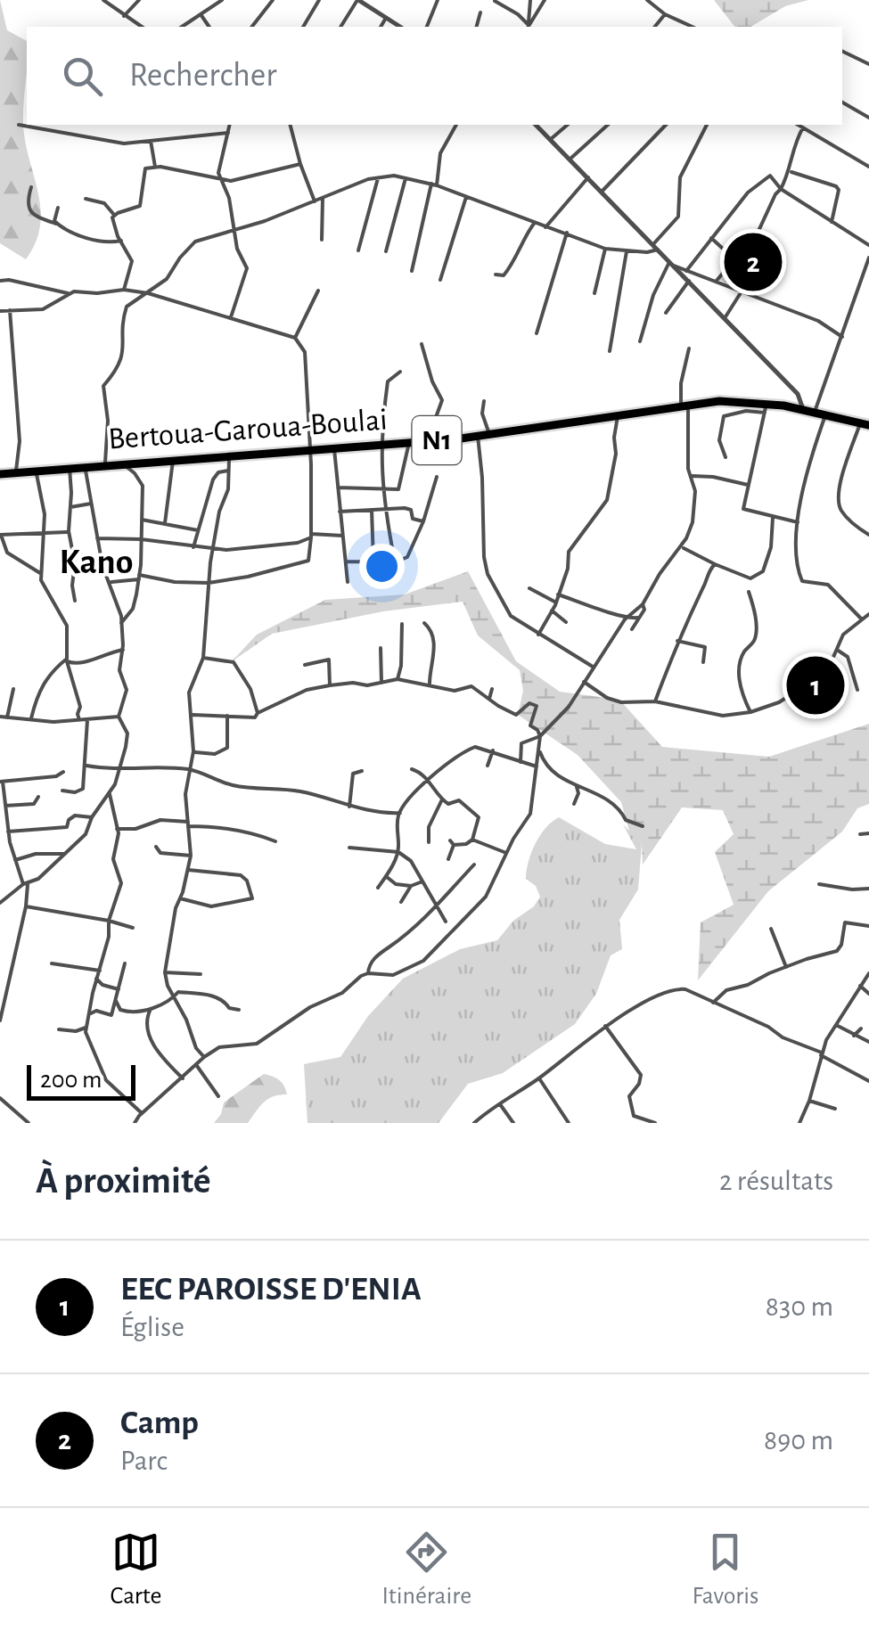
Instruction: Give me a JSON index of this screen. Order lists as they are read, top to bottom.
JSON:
{
  "streets": {
    "highway": ["Bertoua-Garoua-Boulai", "N1"]
  },
  "districts": ["Kano"],
  "scale_bar": "200 m",
  "page": {
    "search": "Rechercher",
    "pins": ["2", "1"],
    "scale": "200 m",
    "heading": ["À proximité", "2 résultats"],
    "list": [
      {
        "mark": "1",
        "name": "EEC PAROISSE D'ENIA",
        "note": "Église",
        "value": "830 m"
      },
      {
        "mark": "2",
        "name": "Camp",
        "note": "Parc",
        "value": "890 m"
      }
    ],
    "nav": ["Carte", "Itinéraire", "Favoris"]
  }
}
